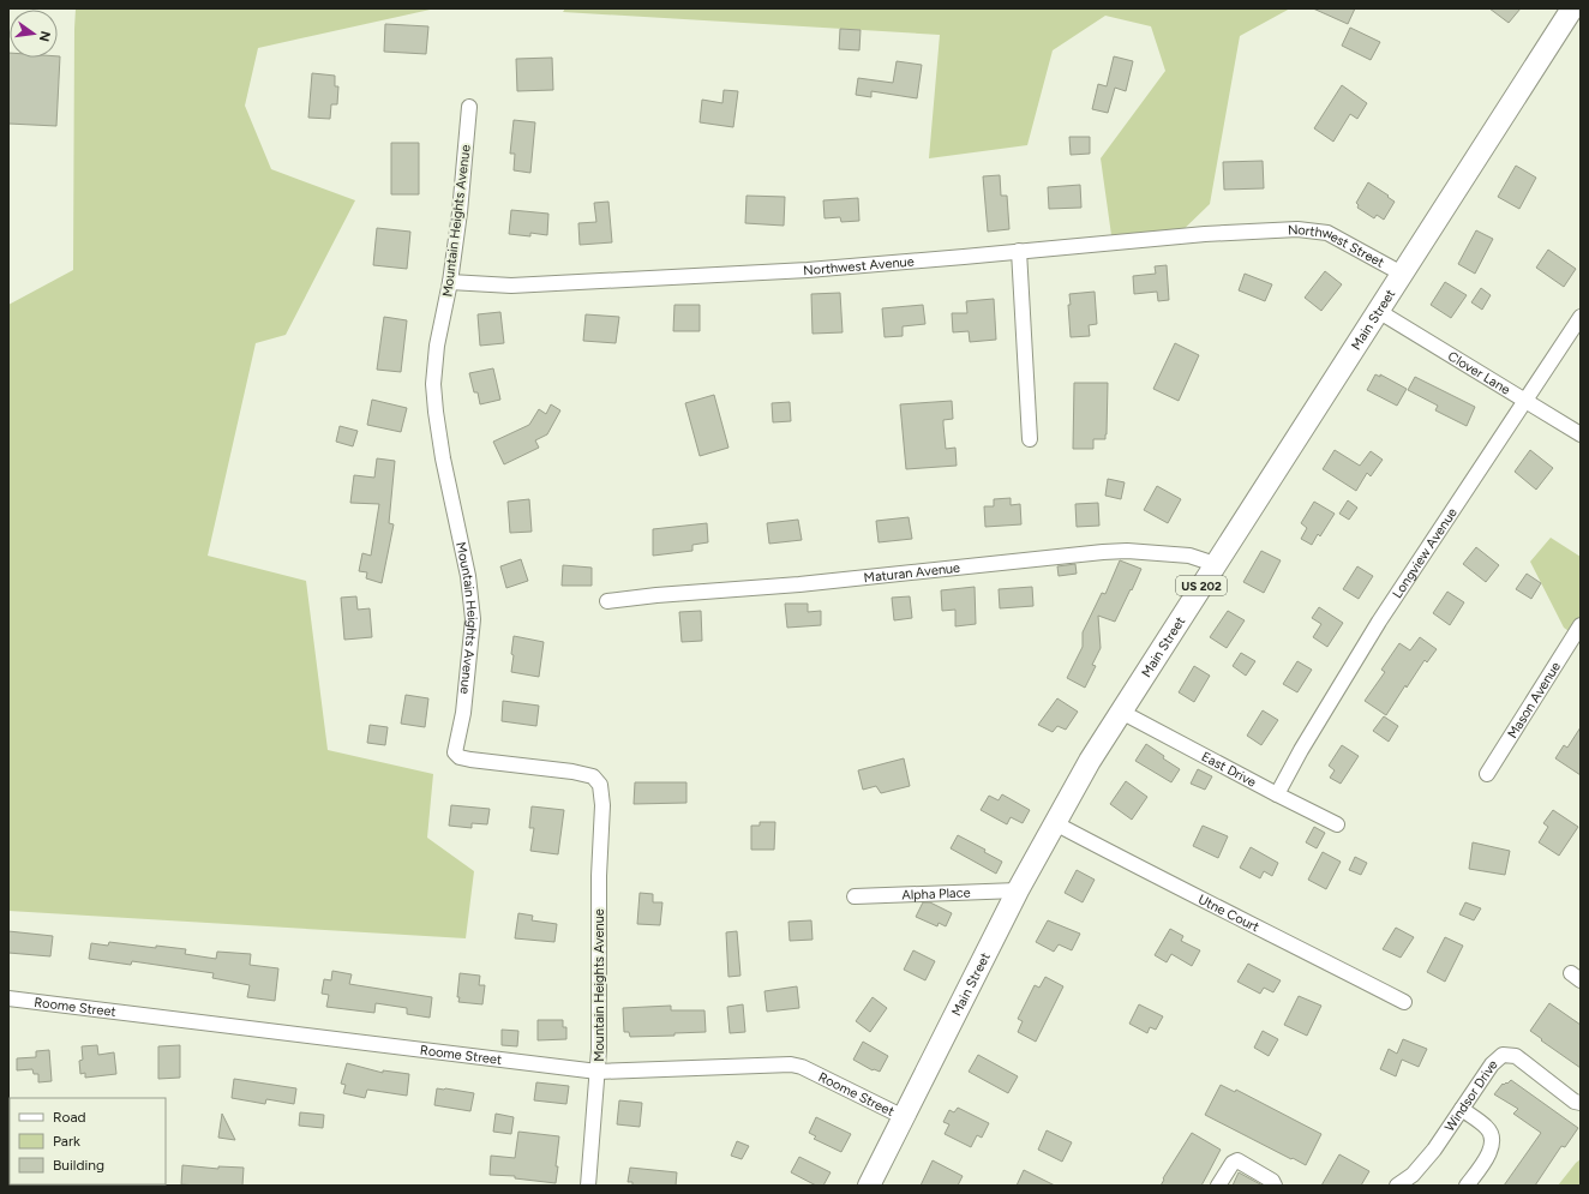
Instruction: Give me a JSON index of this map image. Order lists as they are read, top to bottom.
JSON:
{
  "streets": {
    "main road": ["Main Street", "US 202"],
    "street": [
      "Mountain Heights Avenue",
      "Northwest Street",
      "Northwest Avenue",
      "Clover Lane",
      "Longview Avenue",
      "Maturan Avenue",
      "Mason Avenue",
      "East Drive",
      "Alpha Place",
      "Utne Court",
      "Roome Street",
      "Windsor Drive"
    ]
  },
  "crossings": [
    ["Mountain Heights Avenue", "Northwest Avenue"],
    ["Mountain Heights Avenue", "Roome Street"],
    ["Northwest Street", "Northwest Avenue"],
    ["Northwest Street", "Main Street"],
    ["Main Street", "Clover Lane"],
    ["Main Street", "Maturan Avenue"],
    ["Main Street", "East Drive"],
    ["Main Street", "Alpha Place"],
    ["Main Street", "Utne Court"],
    ["Main Street", "Roome Street"],
    ["Clover Lane", "Longview Avenue"],
    ["Longview Avenue", "East Drive"]
  ],
  "legend": ["Road", "Park", "Building"],
  "north": "right"
}
